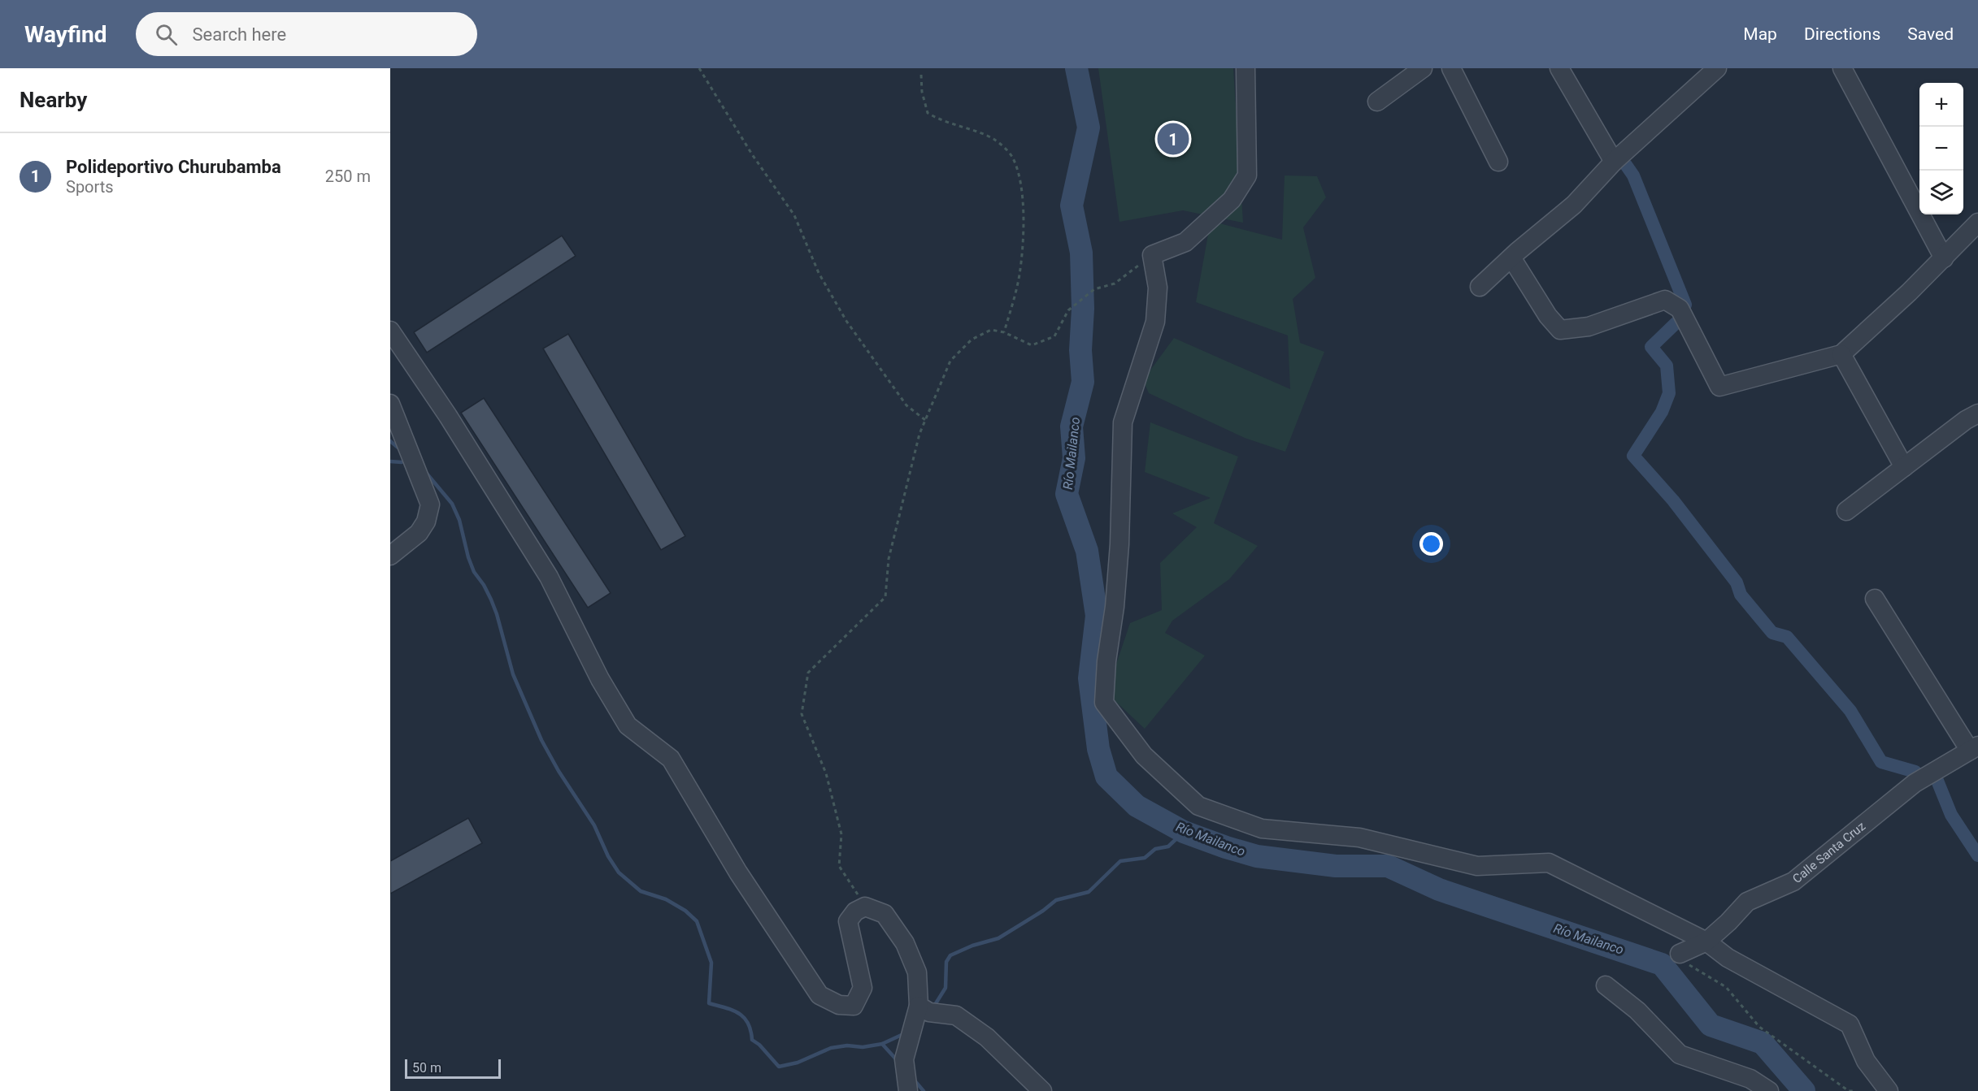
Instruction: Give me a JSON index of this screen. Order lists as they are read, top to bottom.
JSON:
{
  "streets": {
    "street": ["Calle Santa Cruz"]
  },
  "water": ["Río Mailanco"],
  "scale_bar": "50 m",
  "page": {
    "header": "Wayfind",
    "search": "Search here",
    "nav": ["Map", "Directions", "Saved"],
    "heading": "Nearby",
    "map_buttons": ["+", "−"],
    "pins": "1",
    "list": [
      {
        "mark": "1",
        "name": "Polideportivo Churubamba",
        "note": "Sports",
        "value": "250 m"
      }
    ],
    "scale": "50 m"
  }
}
